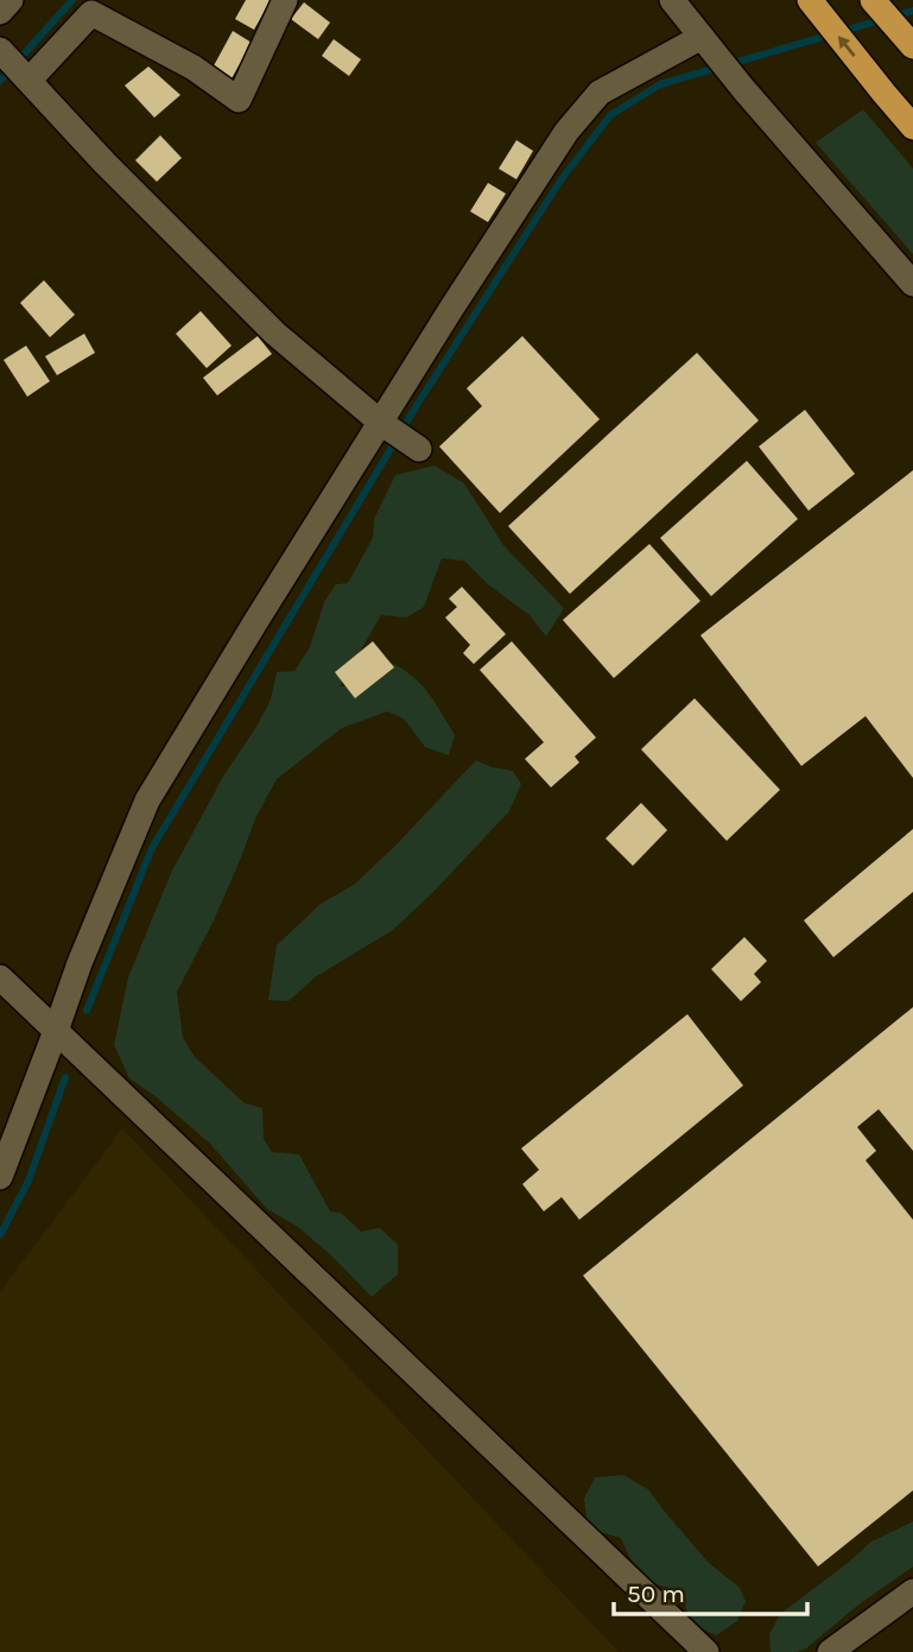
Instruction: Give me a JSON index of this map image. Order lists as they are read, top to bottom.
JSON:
{
  "scale_bar": "50 m"
}
